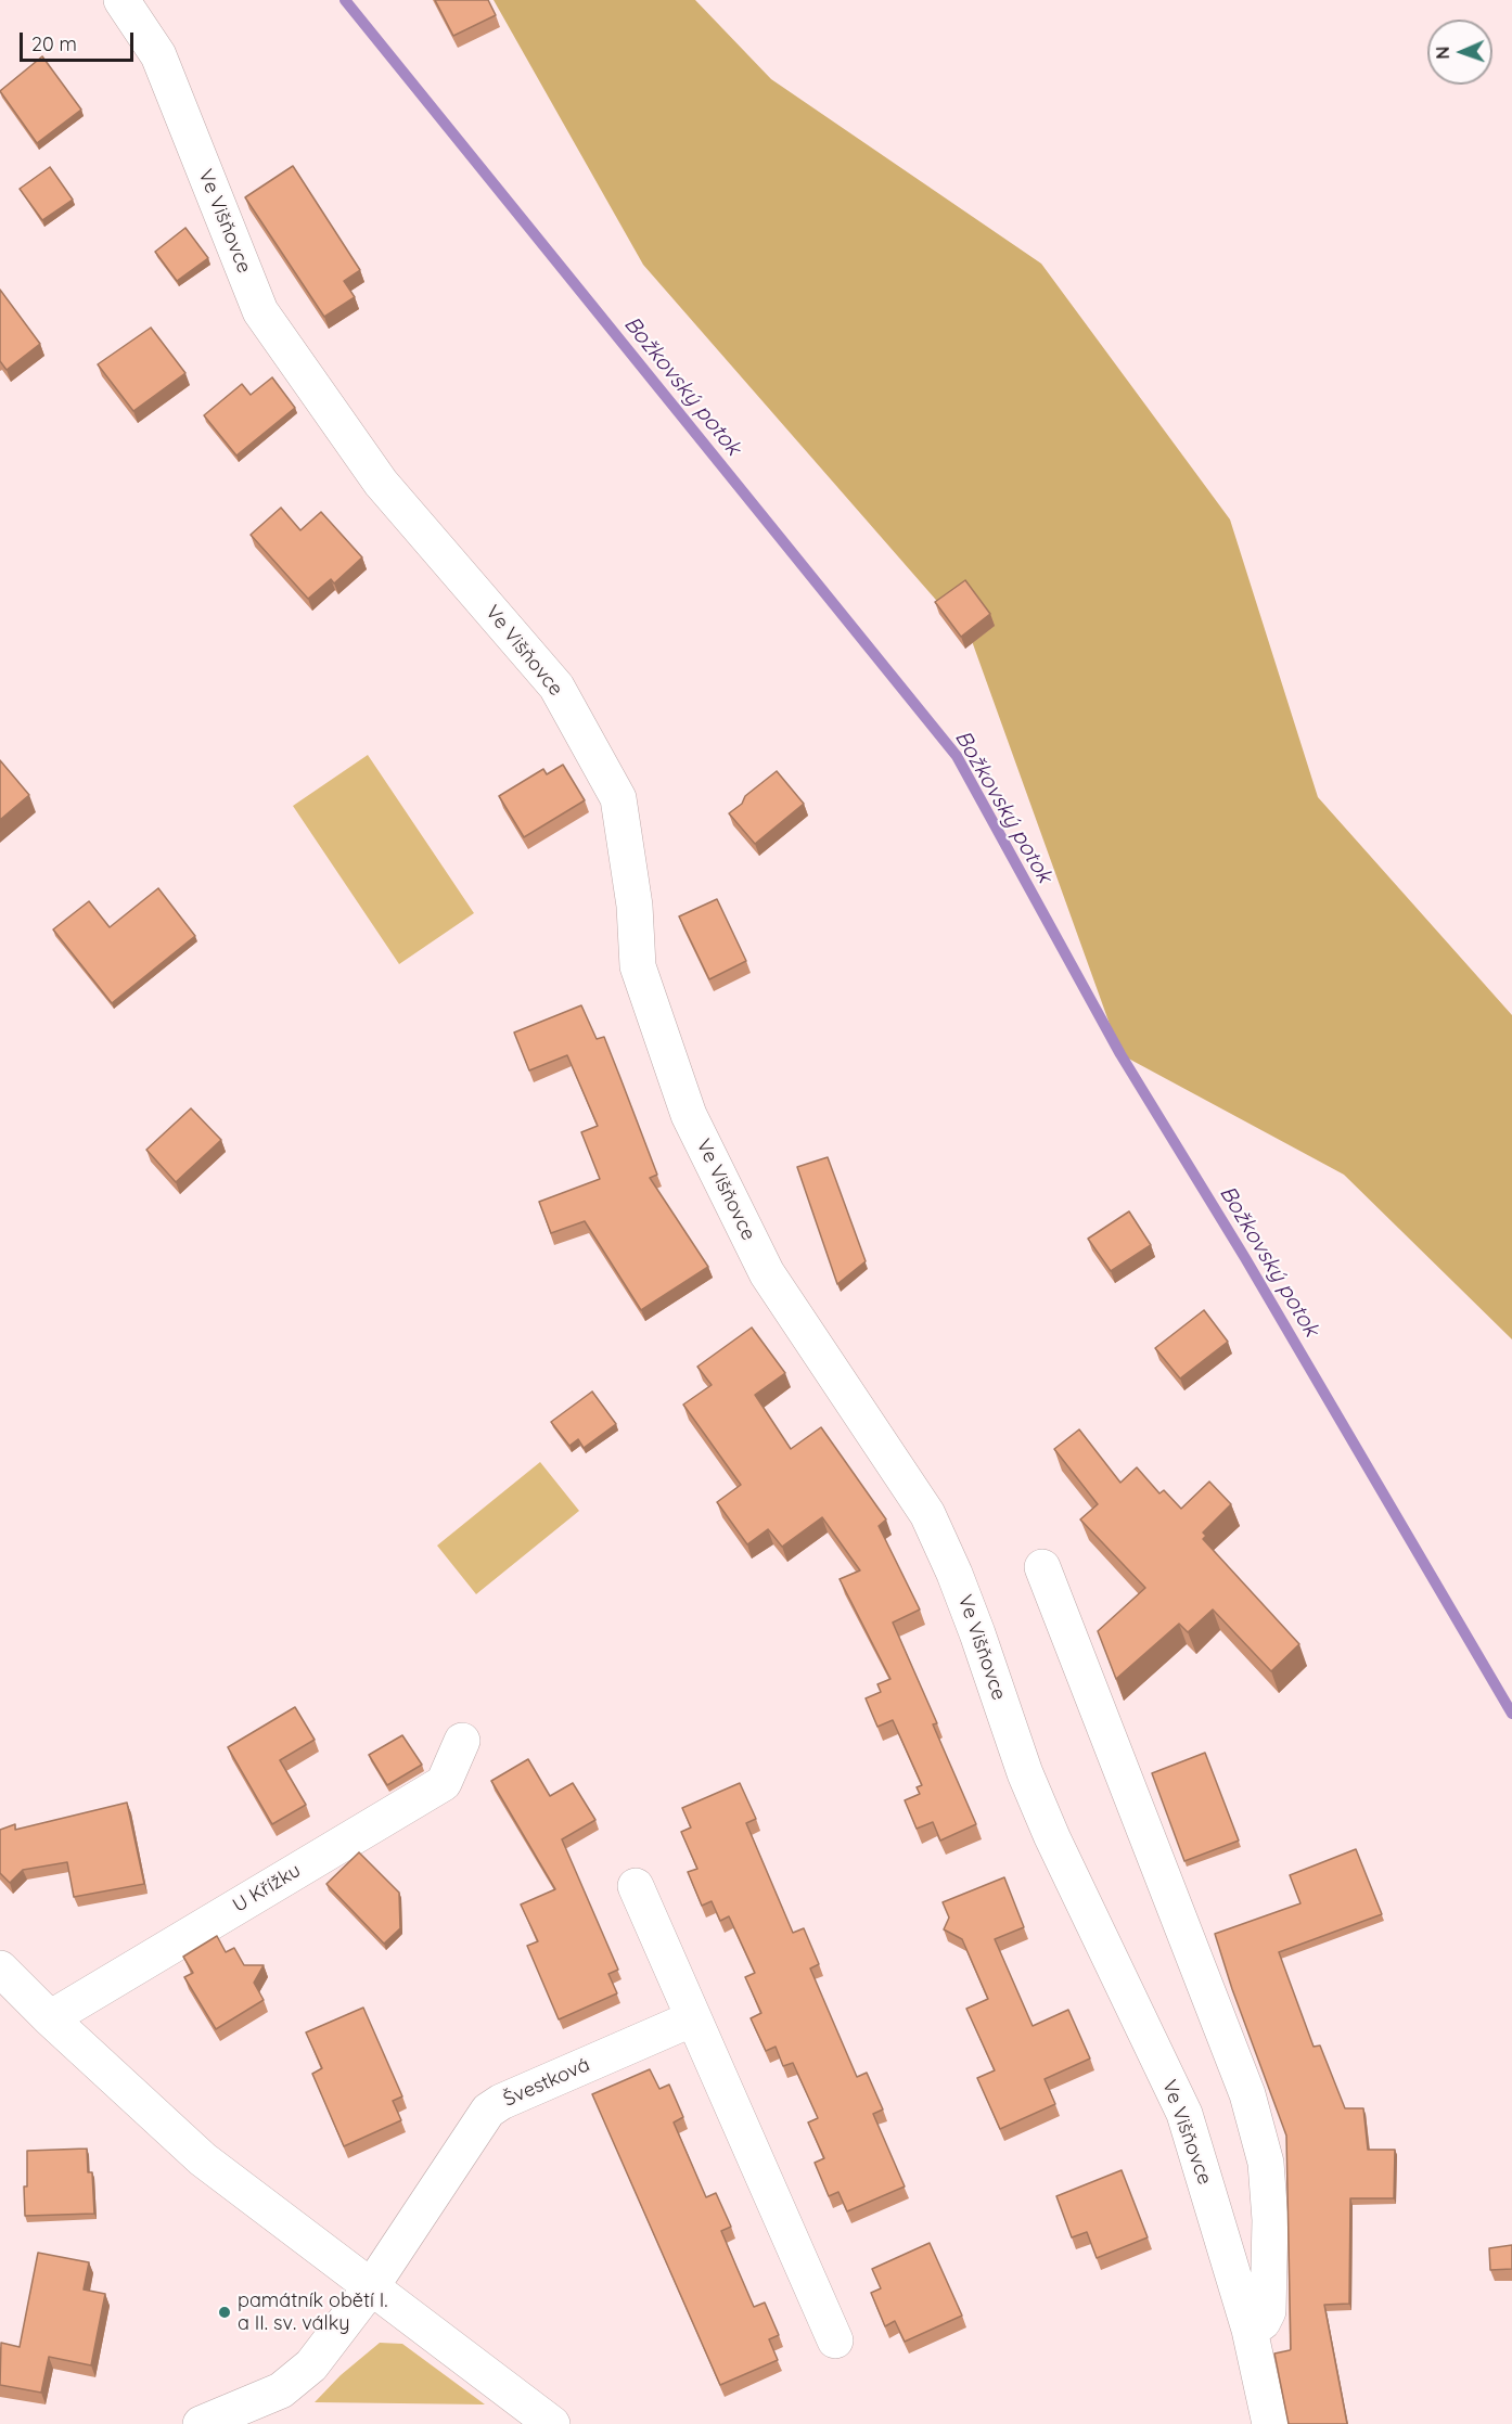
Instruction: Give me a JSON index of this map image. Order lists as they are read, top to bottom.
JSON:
{
  "streets": {
    "street": ["Ve Višňovce", "U Křížku", "Švestková"]
  },
  "water": ["Božkovský potok"],
  "places": ["památník obětí I. a II. sv. války"],
  "scale_bar": "20 m",
  "north": "left"
}
